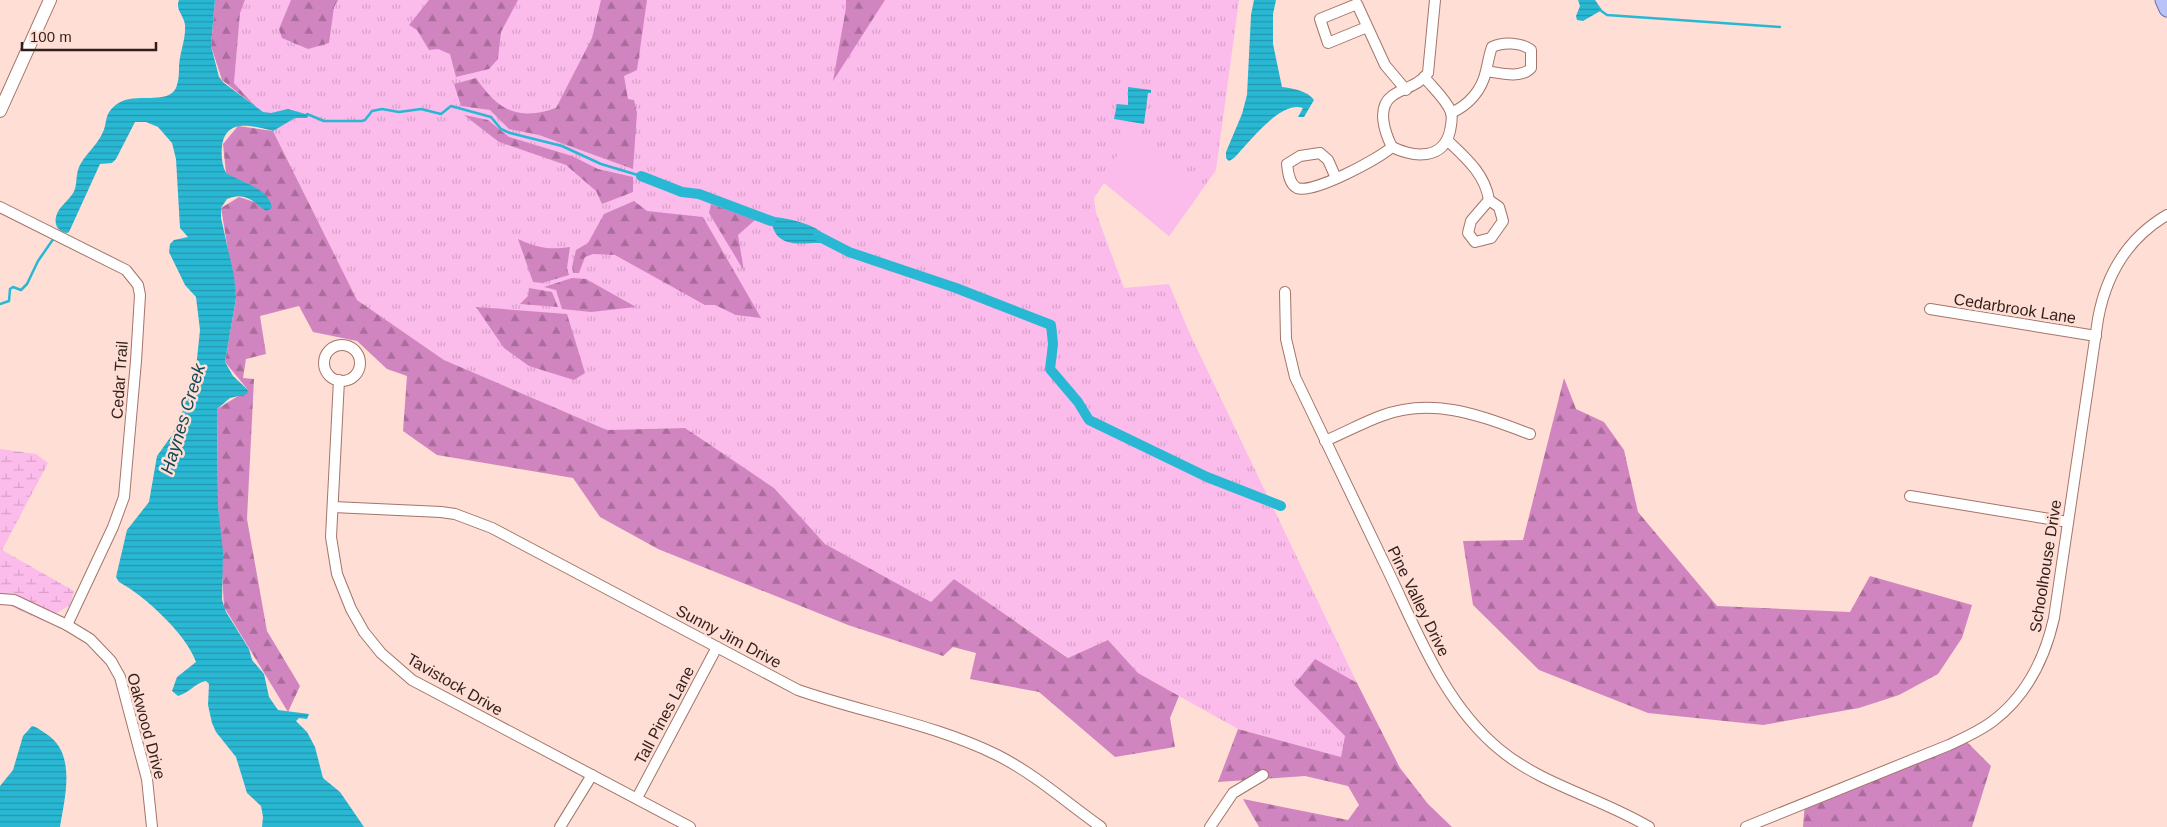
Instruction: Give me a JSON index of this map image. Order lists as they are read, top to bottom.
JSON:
{
  "streets": {
    "street": [
      "Cedarbrook Lane",
      "Cedar Trail",
      "Schoolhouse Drive",
      "Pine Valley Drive",
      "Sunny Jim Drive",
      "Tavistock Drive",
      "Tall Pines Lane",
      "Oakwood Drive"
    ]
  },
  "crossings": [
    ["Cedarbrook Lane", "Schoolhouse Drive"],
    ["Cedar Trail", "Oakwood Drive"],
    ["Sunny Jim Drive", "Tavistock Drive"],
    ["Sunny Jim Drive", "Tall Pines Lane"],
    ["Tavistock Drive", "Tall Pines Lane"]
  ],
  "water": ["Haynes Creek"],
  "scale_bar": "100 m"
}
